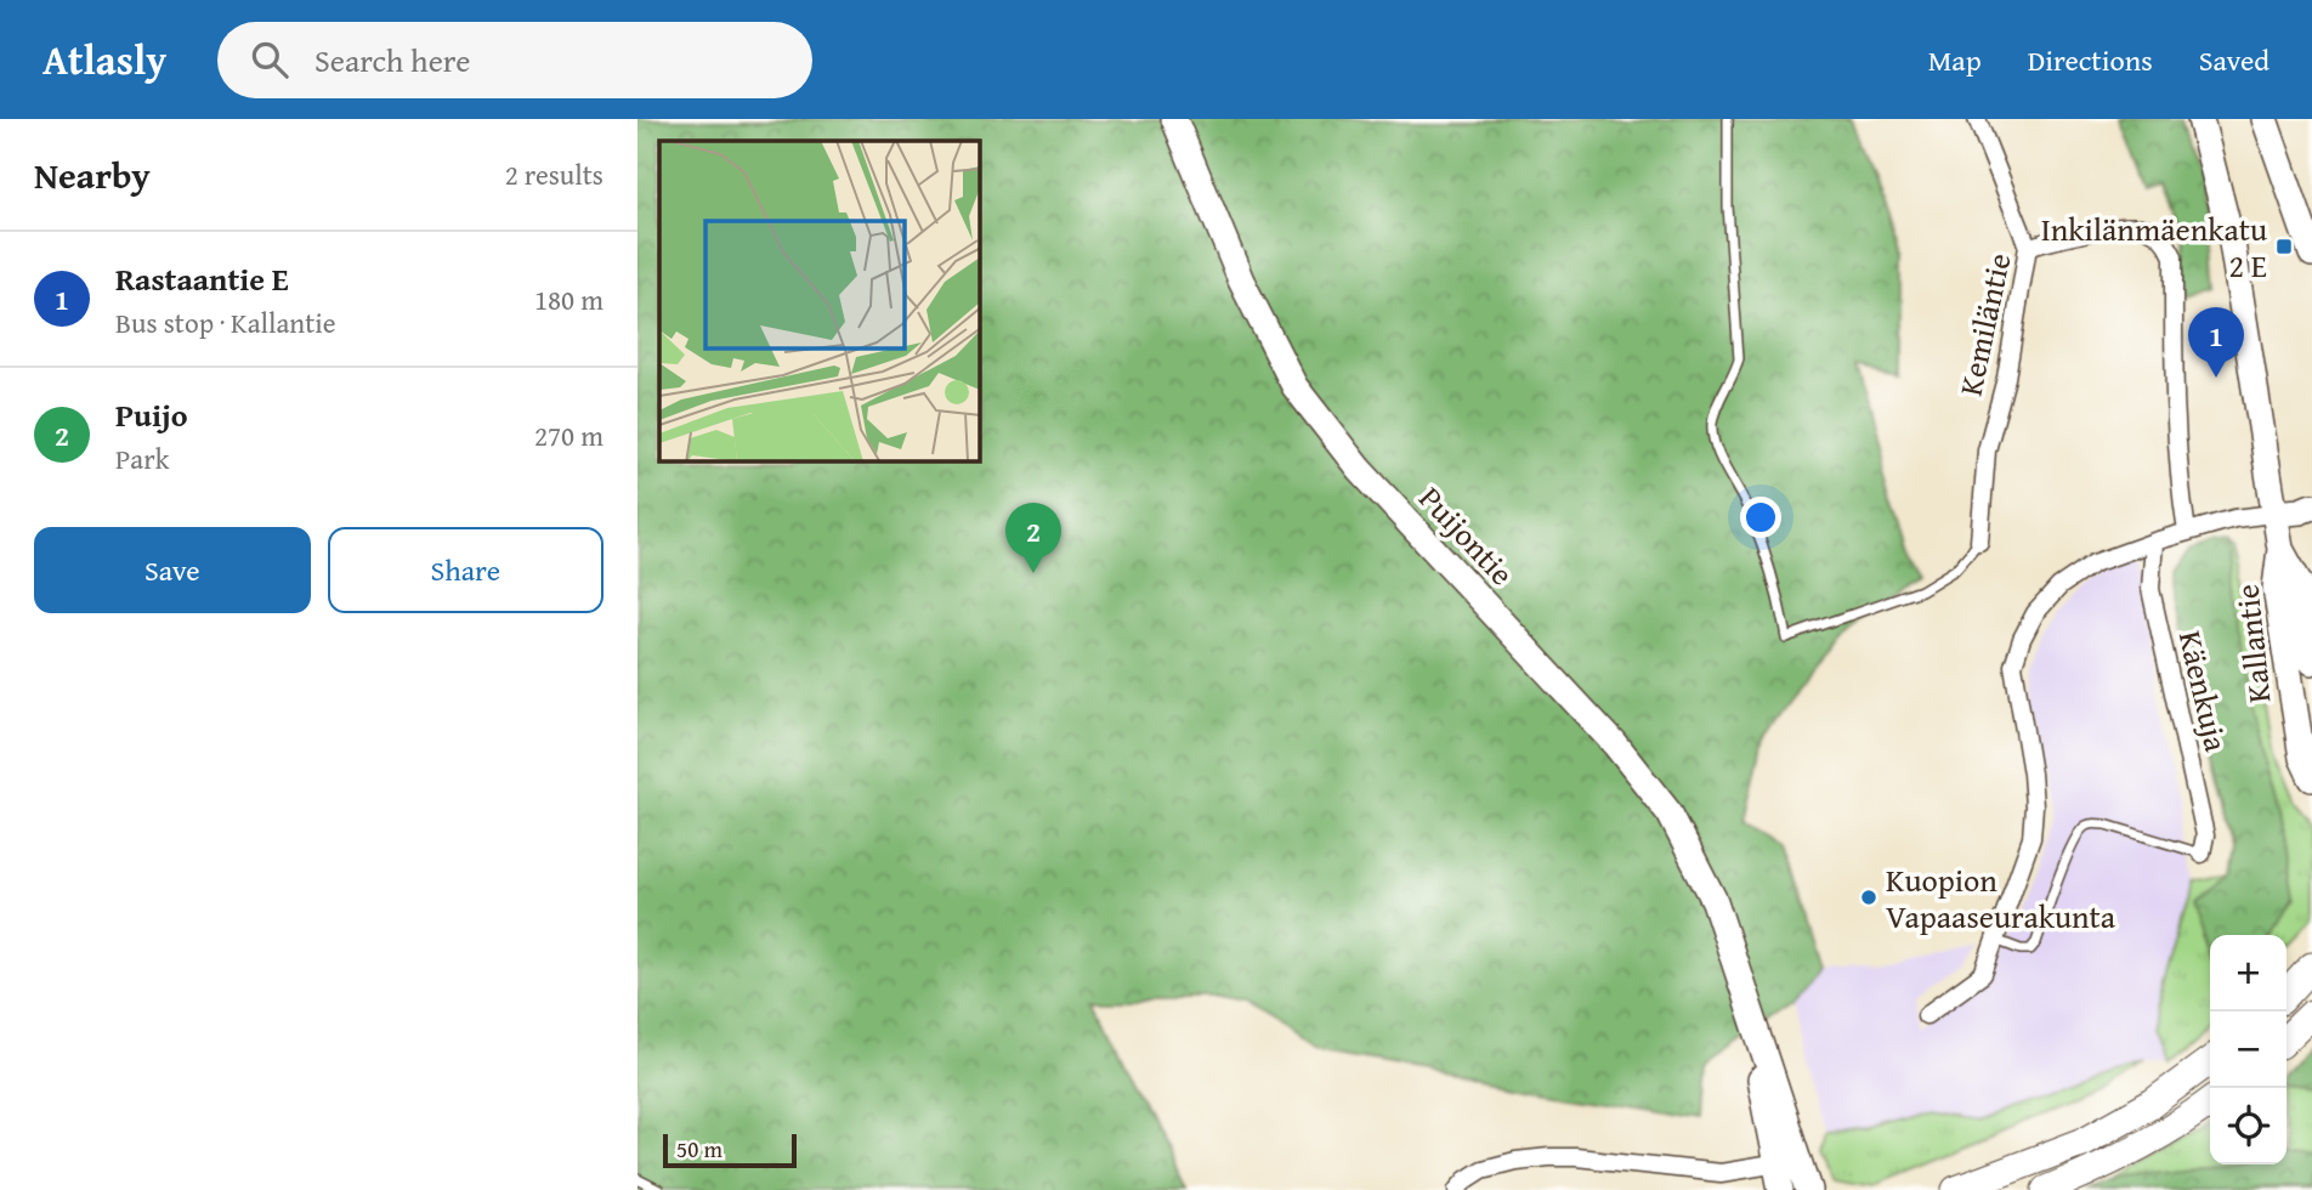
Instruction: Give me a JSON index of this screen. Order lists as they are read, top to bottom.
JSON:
{
  "streets": {
    "street": [
      "Kemiläntie",
      "Puijontie",
      "Kallantie",
      "Käenkuja"
    ]
  },
  "places": {
    "transit": ["Inkilänmäenkatu 2 E"],
    "other": ["Kuopion Vapaaseurakunta"]
  },
  "scale_bar": "50 m",
  "page": {
    "header": "Atlasly",
    "search": "Search here",
    "nav": ["Map", "Directions", "Saved"],
    "heading": ["Nearby", "2 results"],
    "list": [
      {
        "mark": "1",
        "name": "Rastaantie E",
        "note": "Bus stop · Kallantie",
        "value": "180 m"
      },
      {
        "mark": "2",
        "name": "Puijo",
        "note": "Park",
        "value": "270 m"
      }
    ],
    "pins": ["1", "2"],
    "buttons": ["Save", "Share"],
    "map_buttons": ["+", "−"],
    "scale": "50 m"
  }
}
